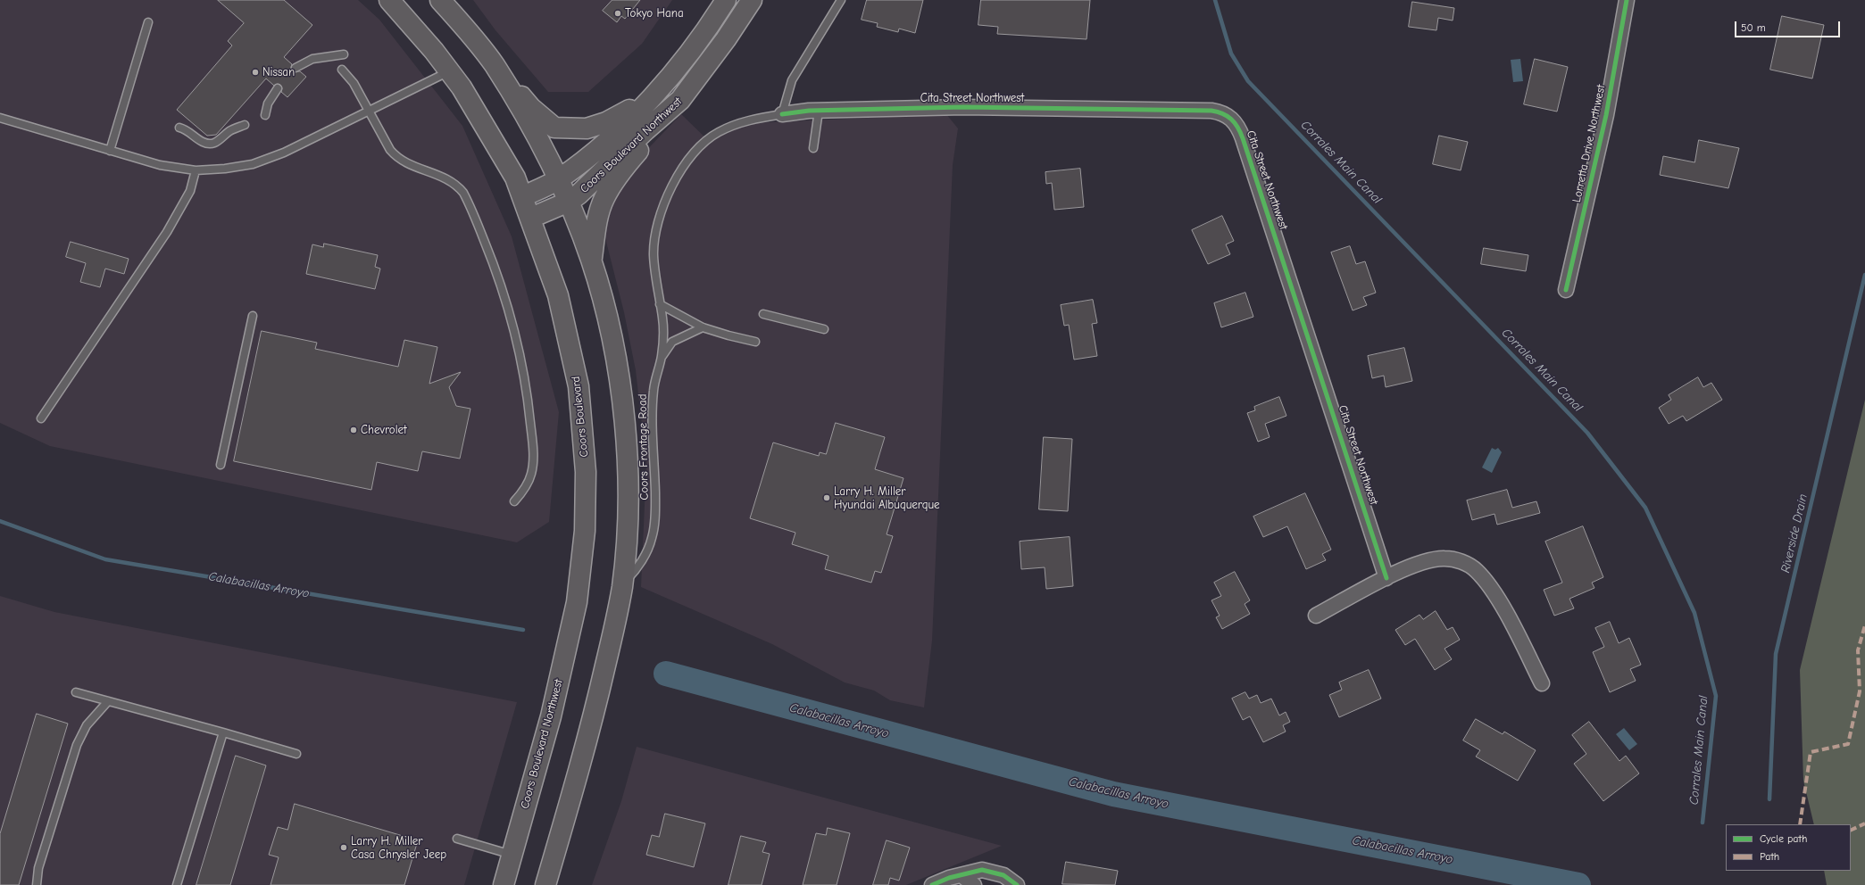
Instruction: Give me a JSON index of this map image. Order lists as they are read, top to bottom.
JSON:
{
  "streets": {
    "main road": ["Coors Boulevard Northwest", "Coors Boulevard"],
    "street": ["Cita Street Northwest", "Lorretta Drive Northwest"],
    "lane": ["Coors Frontage Road"]
  },
  "crossings": [
    ["Cita Street Northwest", "Coors Frontage Road"],
    ["Coors Boulevard Northwest", "Coors Boulevard"]
  ],
  "water": ["Corrales Main Canal", "Riverside Drain", "Calabacillas Arroyo"],
  "places": [
    "Tokyo Hana",
    "Nissan",
    "Chevrolet",
    "Larry H. Miller Hyundai Albuquerque",
    "Larry H. Miller Casa Chrysler Jeep"
  ],
  "legend": ["Cycle path", "Path"],
  "scale_bar": "50 m"
}
